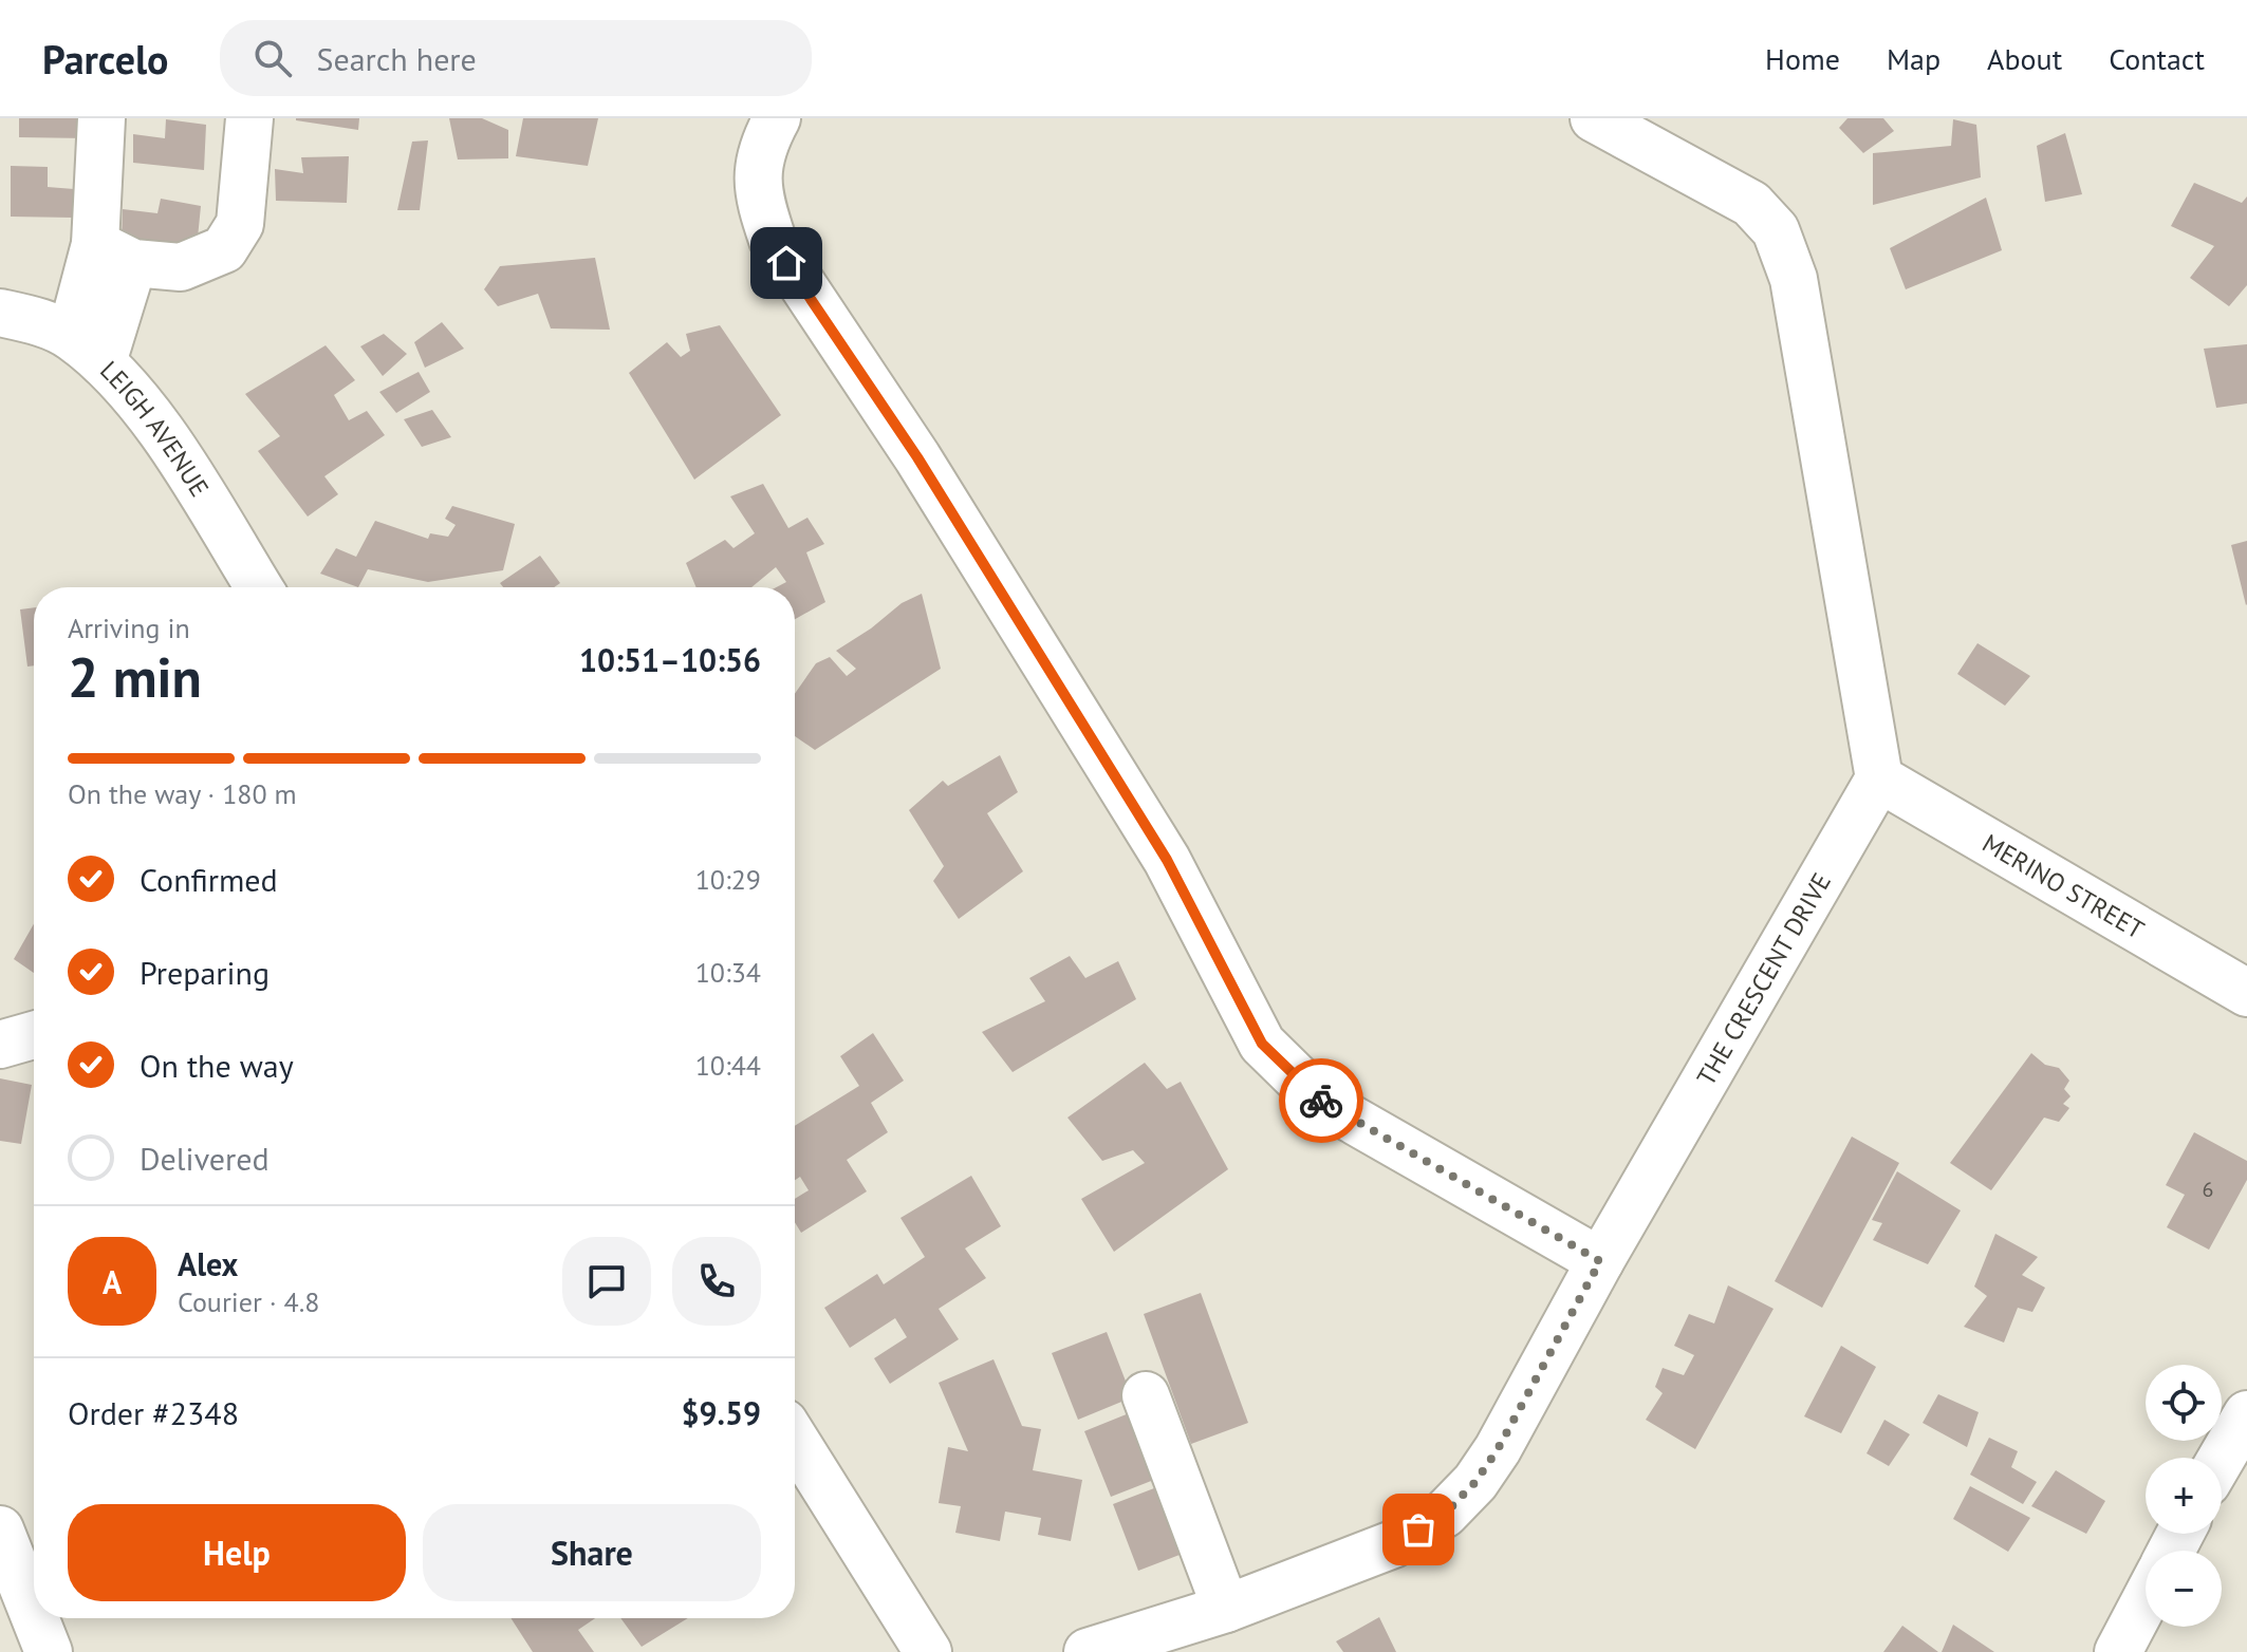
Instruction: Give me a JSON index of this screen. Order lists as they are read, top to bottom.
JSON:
{
  "streets": {
    "street": ["LEIGH AVENUE", "MERINO STREET", "THE CRESCENT DRIVE"]
  },
  "crossings": [
    ["MERINO STREET", "THE CRESCENT DRIVE"]
  ],
  "house_numbers": ["6"],
  "page": {
    "header": "Parcelo",
    "search": "Search here",
    "nav": [
      "Home",
      "Map",
      "About",
      "Contact"
    ],
    "heading": ["2 min", "Arriving in", "10:51–10:56"],
    "panel": [
      "Alex",
      "Courier · 4.8",
      "Order #2348",
      "$9.59"
    ],
    "bar": "On the way · 180 m",
    "list": [
      ["Confirmed", "10:29"],
      ["Preparing", "10:34"],
      ["On the way", "10:44"],
      "Delivered"
    ],
    "round": "A",
    "map_buttons": ["+", "−"],
    "buttons": ["Help", "Share"]
  }
}
